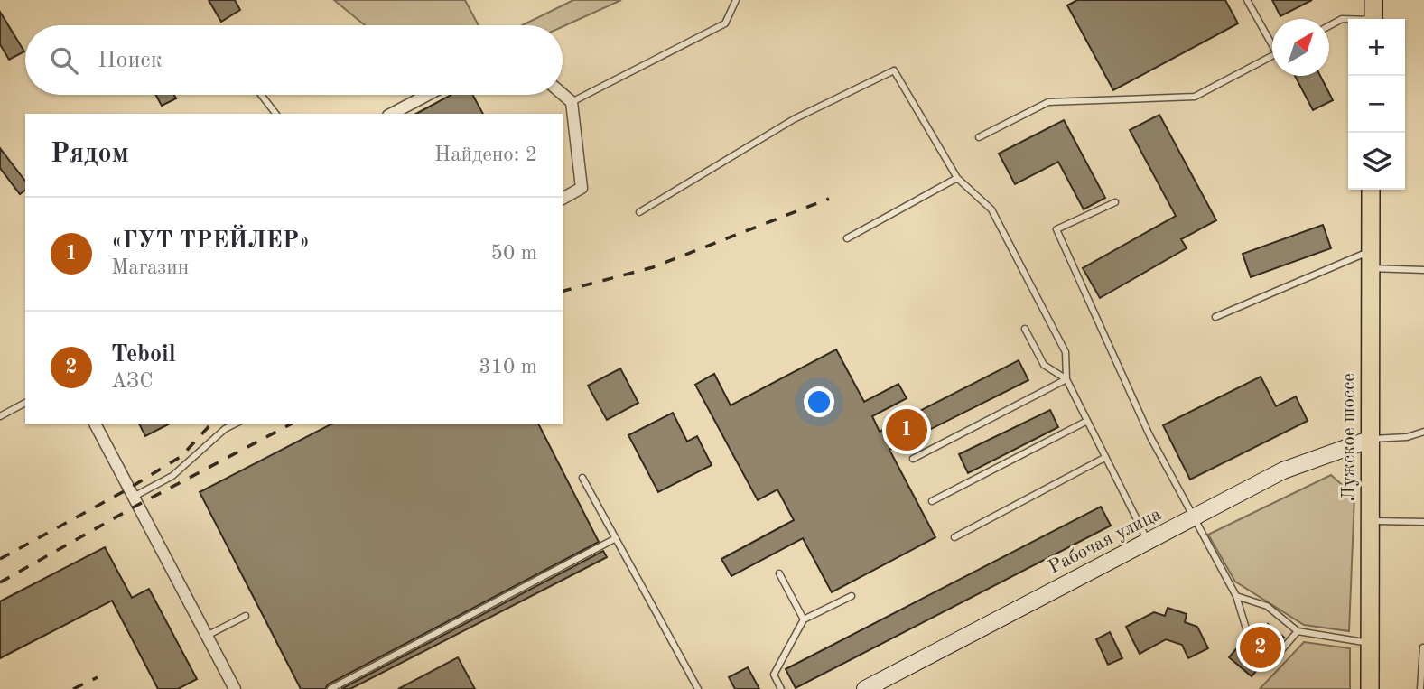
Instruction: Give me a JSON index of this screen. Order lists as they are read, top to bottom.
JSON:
{
  "streets": {
    "main road": ["Лужское шоссе", "Рабочая улица"]
  },
  "crossings": [
    ["Лужское шоссе", "Рабочая улица"]
  ],
  "north": "top right",
  "page": {
    "map_buttons": ["+", "−"],
    "search": "Поиск",
    "heading": ["Рядом", "Найдено: 2"],
    "list": [
      {
        "mark": "1",
        "name": "«ГУТ ТРЕЙЛЕР»",
        "note": "Магазин",
        "value": "50 m"
      },
      {
        "mark": "2",
        "name": "Teboil",
        "note": "АЗС",
        "value": "310 m"
      }
    ],
    "pins": ["1", "2"]
  }
}
